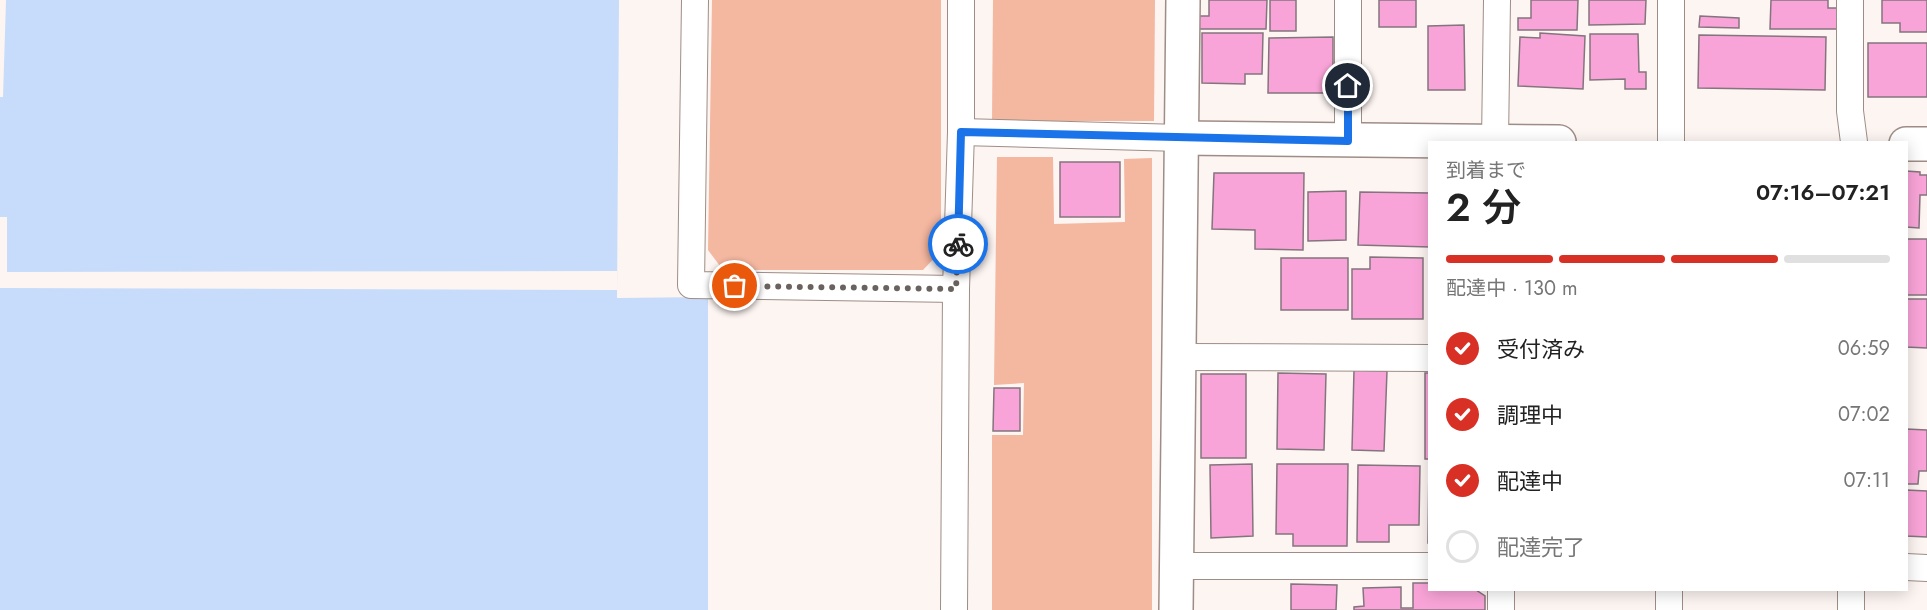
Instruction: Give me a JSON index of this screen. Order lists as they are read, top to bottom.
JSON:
{
  "page": {
    "heading": ["2 分", "到着まで", "07:16–07:21"],
    "bar": "配達中 · 130 m",
    "list": [
      ["受付済み", "06:59"],
      ["調理中", "07:02"],
      ["配達中", "07:11"],
      "配達完了"
    ]
  }
}
